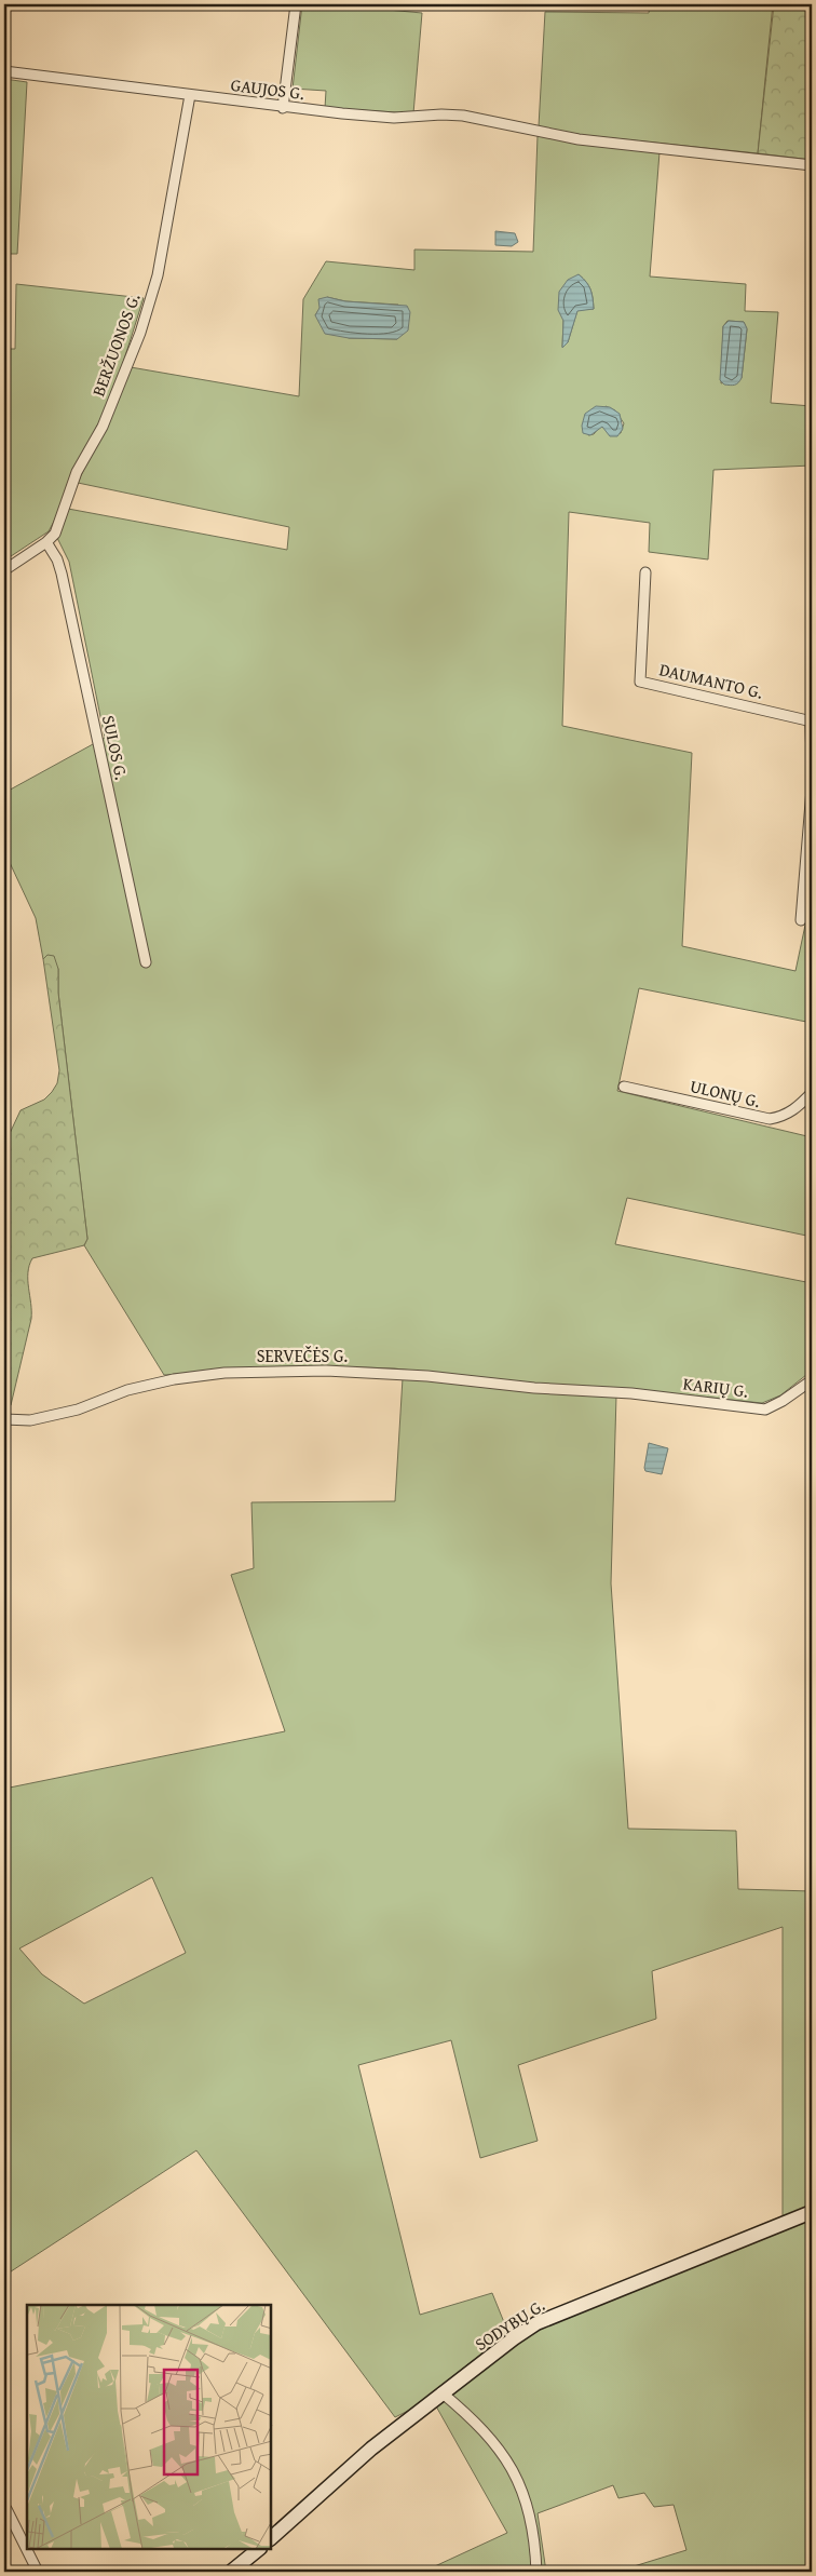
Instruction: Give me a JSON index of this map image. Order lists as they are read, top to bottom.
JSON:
{
  "streets": {
    "main road": ["SODYBŲ G."],
    "street": [
      "GAUJOS G.",
      "BERŽUONOS G.",
      "DAUMANTO G.",
      "SULOS G.",
      "ULONŲ G.",
      "SERVEČĖS G.",
      "KARIŲ G."
    ]
  },
  "crossings": [
    ["GAUJOS G.", "BERŽUONOS G."],
    ["BERŽUONOS G.", "SULOS G."],
    ["SERVEČĖS G.", "KARIŲ G."]
  ]
}
